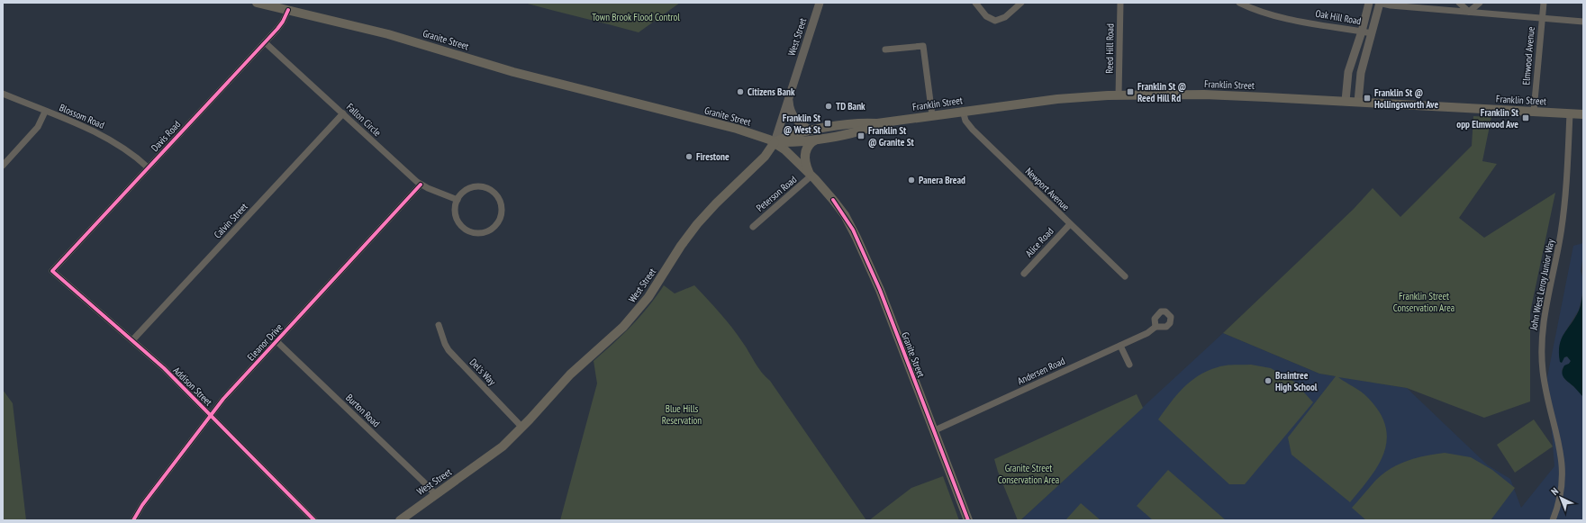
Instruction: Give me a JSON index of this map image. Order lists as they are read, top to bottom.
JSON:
{
  "streets": {
    "main road": ["West Street", "Granite Street", "Franklin Street"],
    "street": [
      "Oak Hill Road",
      "Reed Hill Road",
      "Elmwood Avenue",
      "Blossom Road",
      "Fallon Circle",
      "Davis Road",
      "Newport Avenue",
      "Peterson Road",
      "Calvin Street",
      "Alice Road",
      "John West Leroy Junior Way",
      "Eleanor Drive",
      "Andersen Road",
      "Del's Way",
      "Addison Street",
      "Burton Road"
    ]
  },
  "crossings": [
    ["West Street", "Granite Street"],
    ["West Street", "Franklin Street"],
    ["West Street", "Del's Way"],
    ["West Street", "Burton Road"],
    ["Granite Street", "Franklin Street"],
    ["Granite Street", "Davis Road"],
    ["Granite Street", "Peterson Road"],
    ["Granite Street", "Andersen Road"],
    ["Reed Hill Road", "Franklin Street"],
    ["Elmwood Avenue", "Franklin Street"],
    ["Franklin Street", "Newport Avenue"],
    ["Franklin Street", "John West Leroy Junior Way"],
    ["Blossom Road", "Davis Road"],
    ["Fallon Circle", "Davis Road"],
    ["Fallon Circle", "Calvin Street"],
    ["Fallon Circle", "Eleanor Drive"],
    ["Davis Road", "Addison Street"],
    ["Newport Avenue", "Alice Road"],
    ["Calvin Street", "Addison Street"],
    ["Eleanor Drive", "Addison Street"],
    ["Eleanor Drive", "Burton Road"]
  ],
  "parks": [
    "Town Brook Flood Control",
    "Franklin Street Conservation Area",
    "Blue Hills Reservation",
    "Granite Street Conservation Area"
  ],
  "places": {
    "other": [
      "Citizens Bank",
      "TD Bank",
      "Firestone",
      "Panera Bread",
      "Braintree High School"
    ],
    "transit": [
      "Franklin St @ Reed Hill Rd",
      "Franklin St @ Hollingsworth Ave",
      "Franklin St opp Elmwood Ave",
      "Franklin St @ West St",
      "Franklin St @ Granite St"
    ]
  },
  "north": "top left"
}
